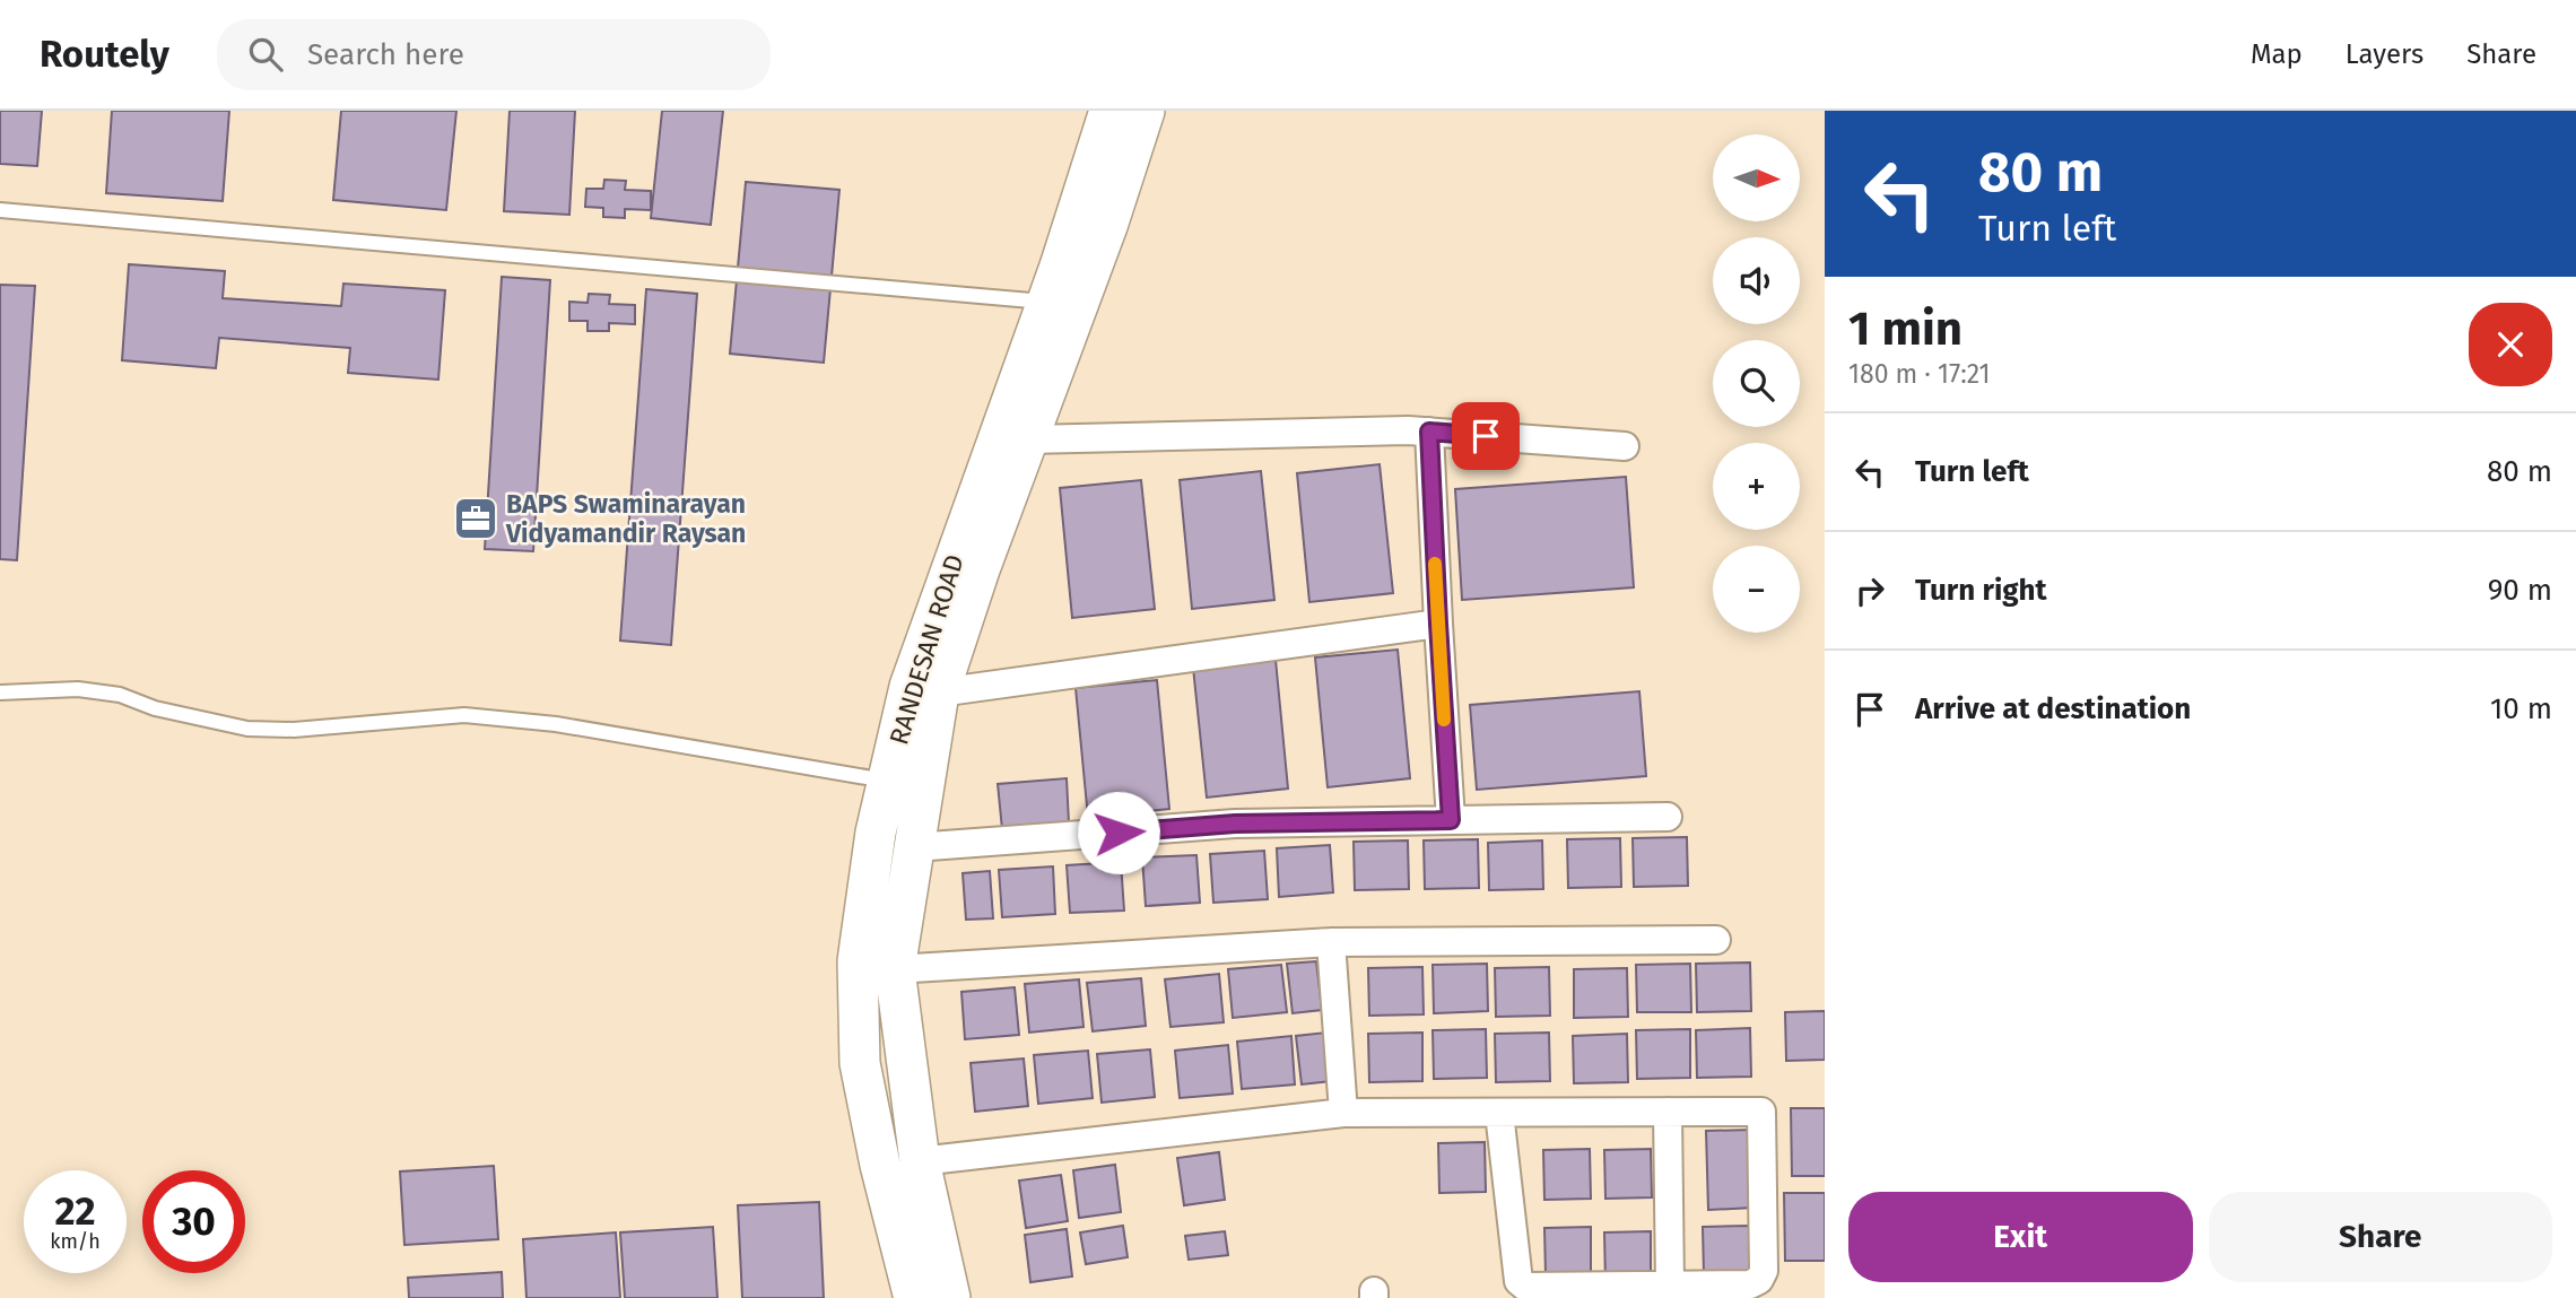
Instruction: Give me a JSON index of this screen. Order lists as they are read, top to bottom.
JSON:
{
  "streets": {
    "street": ["RANDESAN ROAD"]
  },
  "places": {
    "office": ["BAPS Swaminarayan Vidyamandir Raysan"]
  },
  "north": "right",
  "page": {
    "header": "Routely",
    "search": "Search here",
    "nav": ["Map", "Layers", "Share"],
    "turn": ["80 m", "Turn left"],
    "map_buttons": ["+", "−"],
    "heading": ["1 min", "180 m · 17:21"],
    "list": [
      {
        "name": "Turn left",
        "value": "80 m"
      },
      {
        "name": "Turn right",
        "value": "90 m"
      },
      {
        "name": "Arrive at destination",
        "value": "10 m"
      }
    ],
    "speed": "22 km/h",
    "limit": "30",
    "buttons": ["Exit", "Share"]
  }
}
